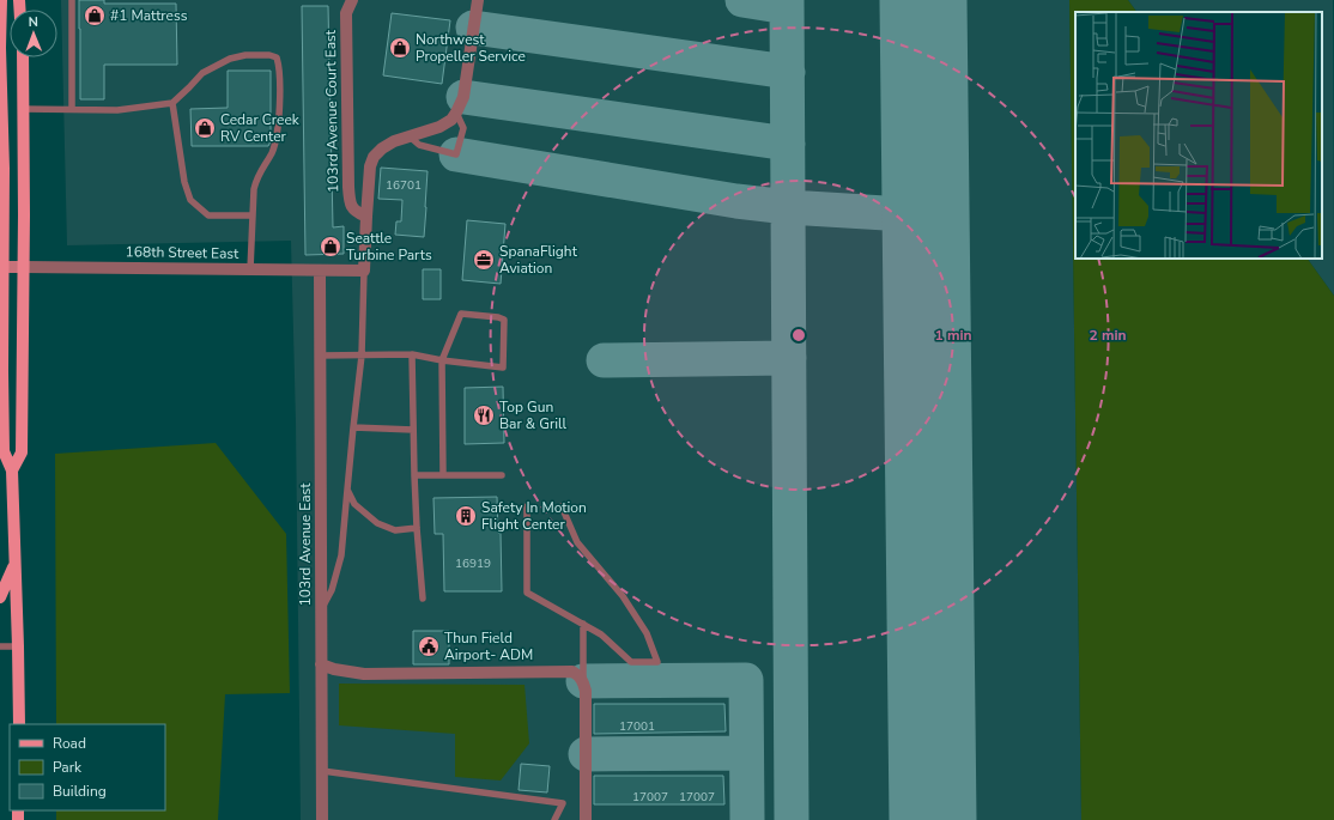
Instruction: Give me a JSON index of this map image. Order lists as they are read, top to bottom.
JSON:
{
  "streets": {
    "street": ["103rd Avenue Court East", "168th Street East", "103rd Avenue East"]
  },
  "crossings": [
    ["168th Street East", "103rd Avenue East"]
  ],
  "places": {
    "shop": [
      "#1 Mattress",
      "Northwest Propeller Service",
      "Cedar Creek RV Center",
      "Seattle Turbine Parts"
    ],
    "office": ["SpanaFlight Aviation"],
    "restaurant": ["Top Gun Bar & Grill"],
    "building": ["Safety In Motion Flight Center"],
    "public building": ["Thun Field Airport- ADM"]
  },
  "house_numbers": [
    "16701",
    "16919",
    "17001",
    "17007",
    "17007"
  ],
  "legend": ["Road", "Park", "Building"],
  "north": "top",
  "rings": ["1 min", "2 min"]
}
